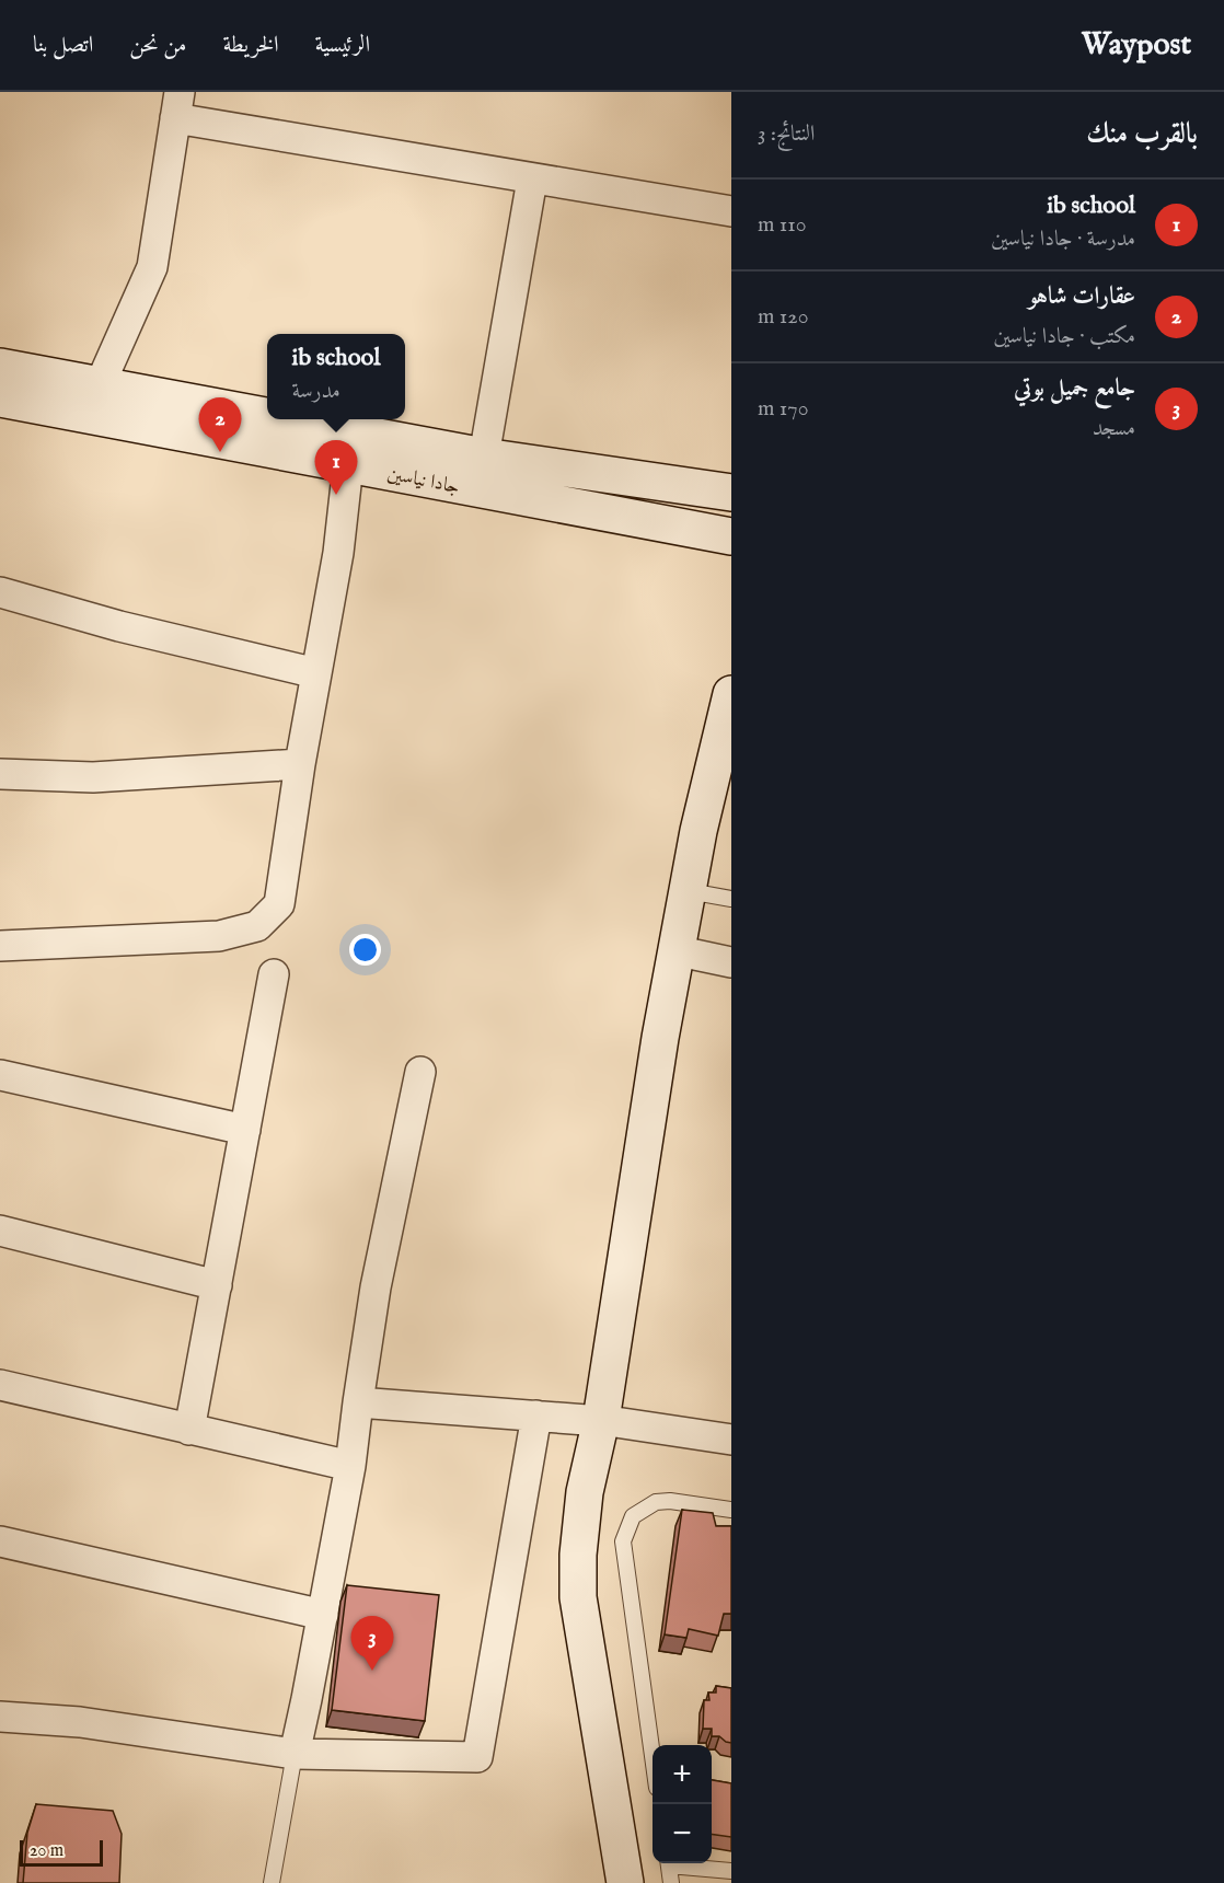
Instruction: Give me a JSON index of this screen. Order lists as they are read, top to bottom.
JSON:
{
  "streets": {
    "street": ["جادا نیاسین"]
  },
  "scale_bar": "20 m",
  "page": {
    "header": "Waypost",
    "nav": [
      "الرئيسية",
      "الخريطة",
      "من نحن",
      "اتصل بنا"
    ],
    "heading": ["بالقرب منك", "النتائج: 3"],
    "list": [
      {
        "mark": "1",
        "name": "ib school",
        "note": "مدرسة · جادا نیاسین",
        "value": "110 m"
      },
      {
        "mark": "2",
        "name": "عقارات شاهو",
        "note": "مكتب · جادا نیاسین",
        "value": "120 m"
      },
      {
        "mark": "3",
        "name": "جامع جميل بوتي",
        "note": "مسجد",
        "value": "170 m"
      }
    ],
    "popup": ["ib school", "مدرسة"],
    "pins": ["2", "1", "3"],
    "map_buttons": ["+", "−"],
    "scale": "20 m"
  }
}
